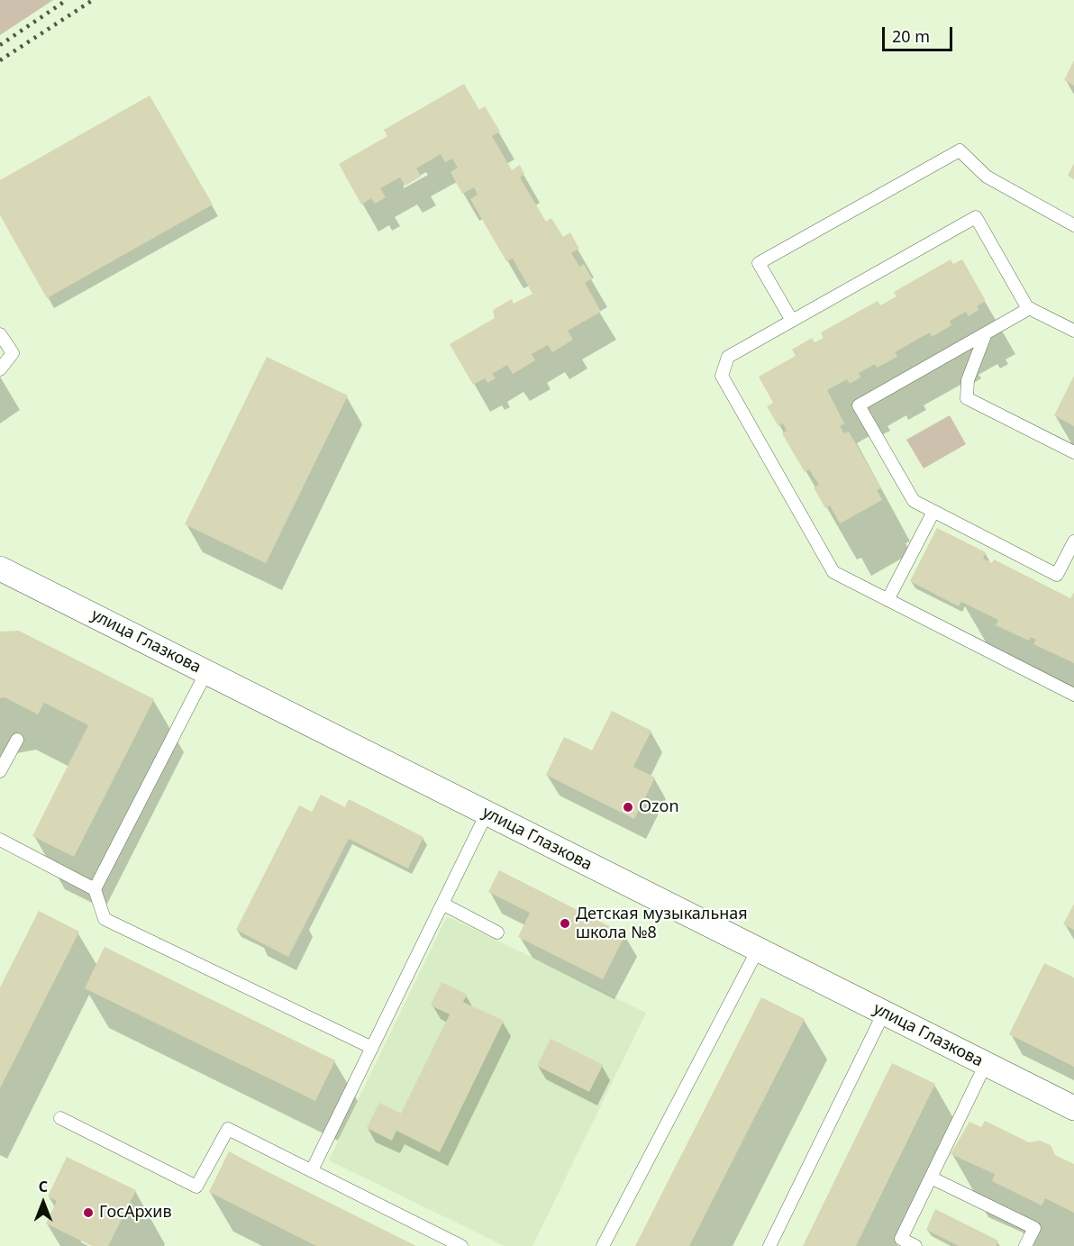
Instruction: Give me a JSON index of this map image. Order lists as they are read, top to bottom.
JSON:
{
  "streets": {
    "street": ["улица Глазкова"]
  },
  "places": ["Ozon", "Детская музыкальная школа №8", "ГосАрхив"],
  "scale_bar": "20 m",
  "north": "top"
}
